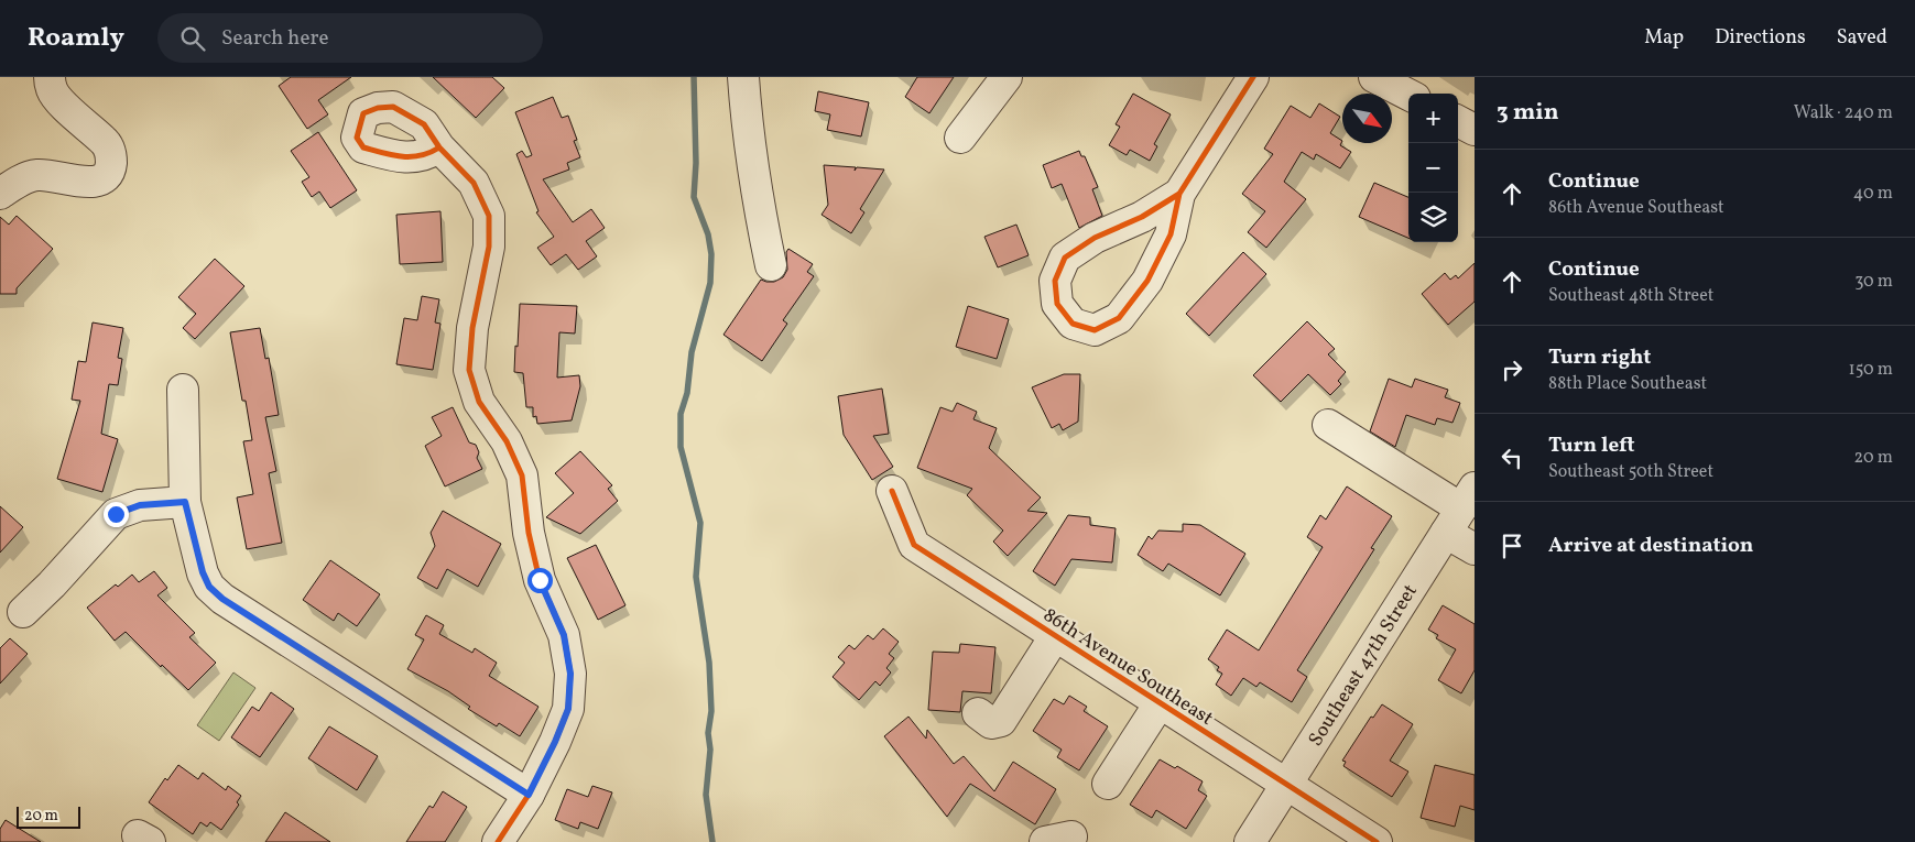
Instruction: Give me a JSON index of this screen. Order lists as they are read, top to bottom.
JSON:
{
  "streets": {
    "street": ["Southeast 47th Street", "86th Avenue Southeast"]
  },
  "crossings": [
    ["Southeast 47th Street", "86th Avenue Southeast"]
  ],
  "scale_bar": "20 m",
  "north": "bottom right",
  "page": {
    "header": "Roamly",
    "search": "Search here",
    "nav": ["Map", "Directions", "Saved"],
    "heading": ["3 min", "Walk · 240 m"],
    "map_buttons": ["+", "−"],
    "list": [
      ["Continue", "86th Avenue Southeast", "40 m"],
      ["Continue", "Southeast 48th Street", "30 m"],
      ["Turn right", "88th Place Southeast", "150 m"],
      ["Turn left", "Southeast 50th Street", "20 m"],
      "Arrive at destination"
    ],
    "scale": "20 m"
  }
}
